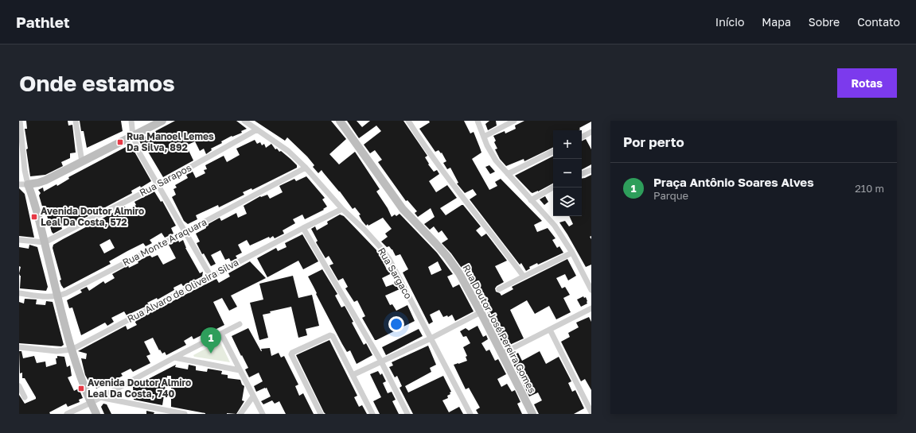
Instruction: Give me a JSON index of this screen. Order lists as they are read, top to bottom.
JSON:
{
  "streets": {
    "street": [
      "Rua Sarapos",
      "Rua Monte Araquara",
      "Rua Sargaco",
      "Rua Alvaro de Oliveira Silva",
      "Rua Doutor José Pereira Gomes"
    ]
  },
  "crossings": [
    ["Rua Sarapos", "Rua Sargaco"],
    ["Rua Monte Araquara", "Rua Sargaco"],
    ["Rua Sargaco", "Rua Alvaro de Oliveira Silva"]
  ],
  "places": {
    "transit": ["Rua Manoel Lemes Da Silva, 892", "Avenida Doutor Almiro Leal Da Costa, 572", "Avenida Doutor Almiro Leal Da Costa, 740"]
  },
  "page": {
    "header": "Pathlet",
    "nav": [
      "Início",
      "Mapa",
      "Sobre",
      "Contato"
    ],
    "buttons": "Rotas",
    "title": "Onde estamos",
    "heading": "Por perto",
    "map_buttons": ["+", "−"],
    "list": [
      {
        "mark": "1",
        "name": "Praça Antônio Soares Alves",
        "note": "Parque",
        "value": "210 m"
      }
    ],
    "pins": "1"
  }
}
